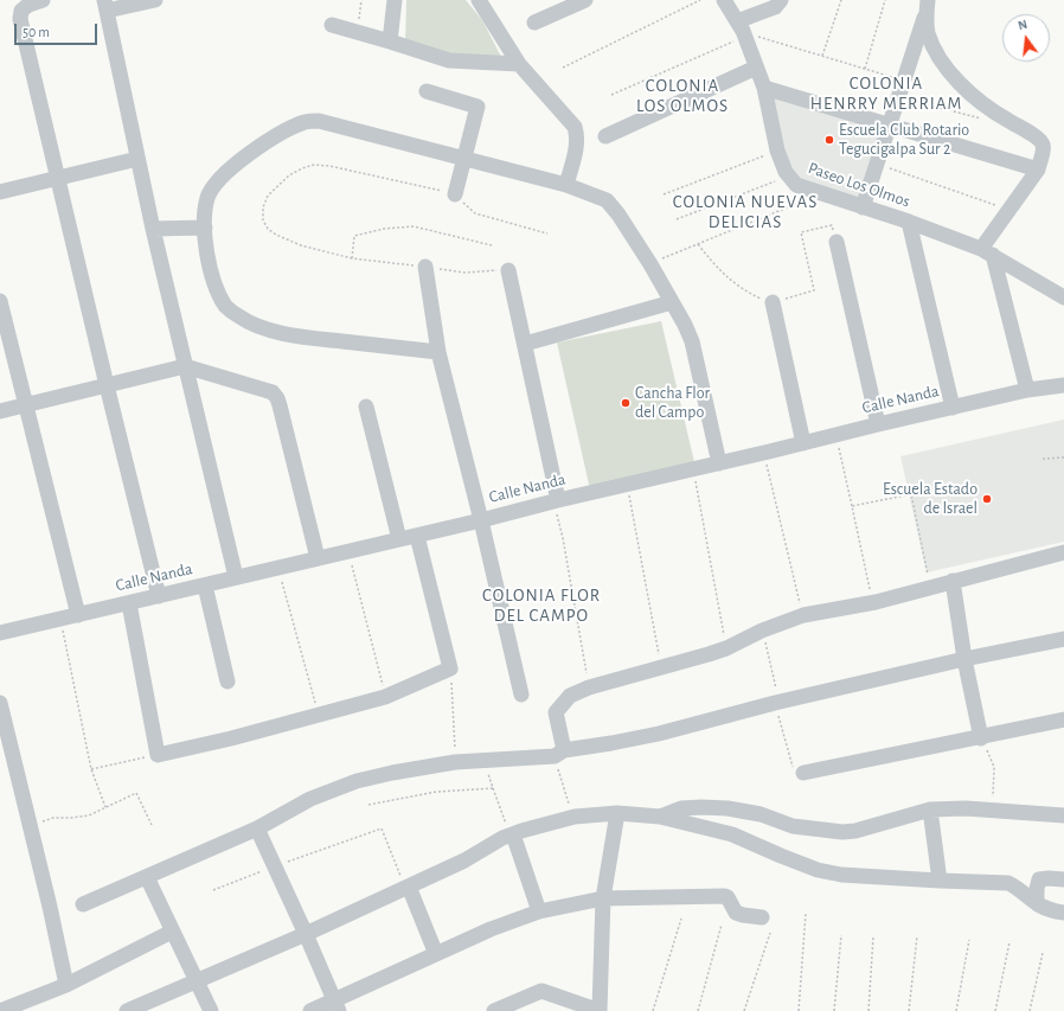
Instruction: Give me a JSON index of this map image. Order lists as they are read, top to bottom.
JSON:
{
  "streets": {
    "street": ["Paseo Los Olmos", "Calle Nanda"]
  },
  "districts": [
    "COLONIA HENRRY MERRIAM",
    "COLONIA LOS OLMOS",
    "COLONIA NUEVAS DELICIAS",
    "COLONIA FLOR DEL CAMPO"
  ],
  "places": ["Escuela Club Rotario Tegucigalpa Sur 2", "Cancha Flor del Campo", "Escuela Estado de Israel"],
  "scale_bar": "50 m",
  "north": "top"
}
